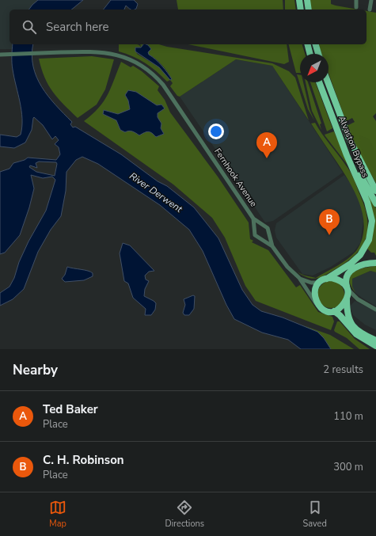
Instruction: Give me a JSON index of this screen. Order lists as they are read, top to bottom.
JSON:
{
  "streets": {
    "highway": ["Alvaston Bypass"],
    "street": ["Fernhook Avenue"]
  },
  "crossings": [
    ["Alvaston Bypass", "Fernhook Avenue"]
  ],
  "water": ["River Derwent"],
  "north": "bottom left",
  "page": {
    "search": "Search here",
    "pins": ["A", "B"],
    "heading": ["Nearby", "2 results"],
    "list": [
      {
        "mark": "A",
        "name": "Ted Baker",
        "note": "Place",
        "value": "110 m"
      },
      {
        "mark": "B",
        "name": "C. H. Robinson",
        "note": "Place",
        "value": "300 m"
      }
    ],
    "nav": ["Map", "Directions", "Saved"]
  }
}
